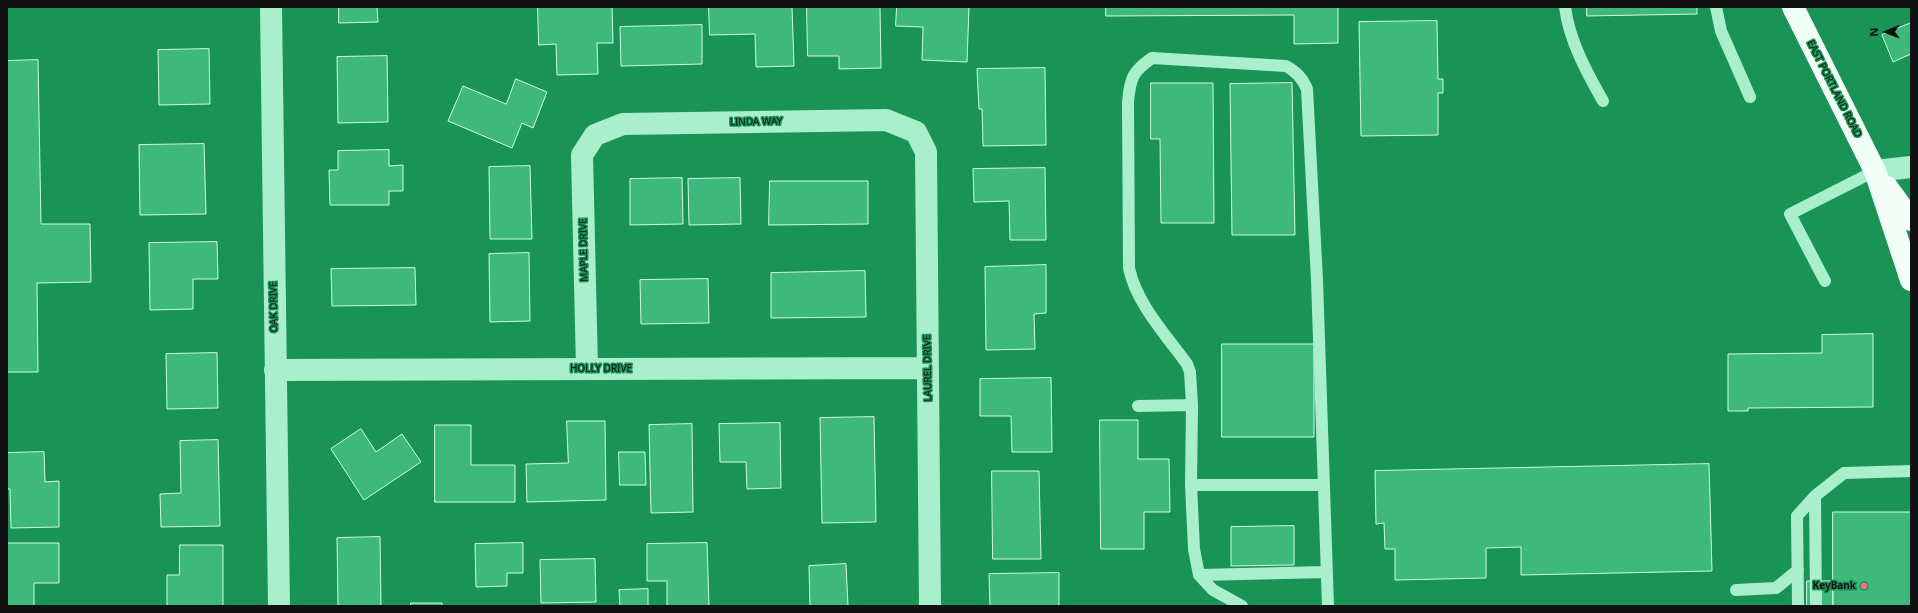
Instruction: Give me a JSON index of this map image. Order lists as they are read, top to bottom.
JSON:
{
  "streets": {
    "main road": ["EAST PORTLAND ROAD"],
    "street": [
      "LINDA WAY",
      "MAPLE DRIVE",
      "OAK DRIVE",
      "LAUREL DRIVE",
      "HOLLY DRIVE"
    ]
  },
  "crossings": [
    ["LINDA WAY", "MAPLE DRIVE"],
    ["LINDA WAY", "LAUREL DRIVE"],
    ["MAPLE DRIVE", "HOLLY DRIVE"],
    ["OAK DRIVE", "HOLLY DRIVE"],
    ["LAUREL DRIVE", "HOLLY DRIVE"]
  ],
  "places": ["KeyBank"],
  "north": "left"
}
